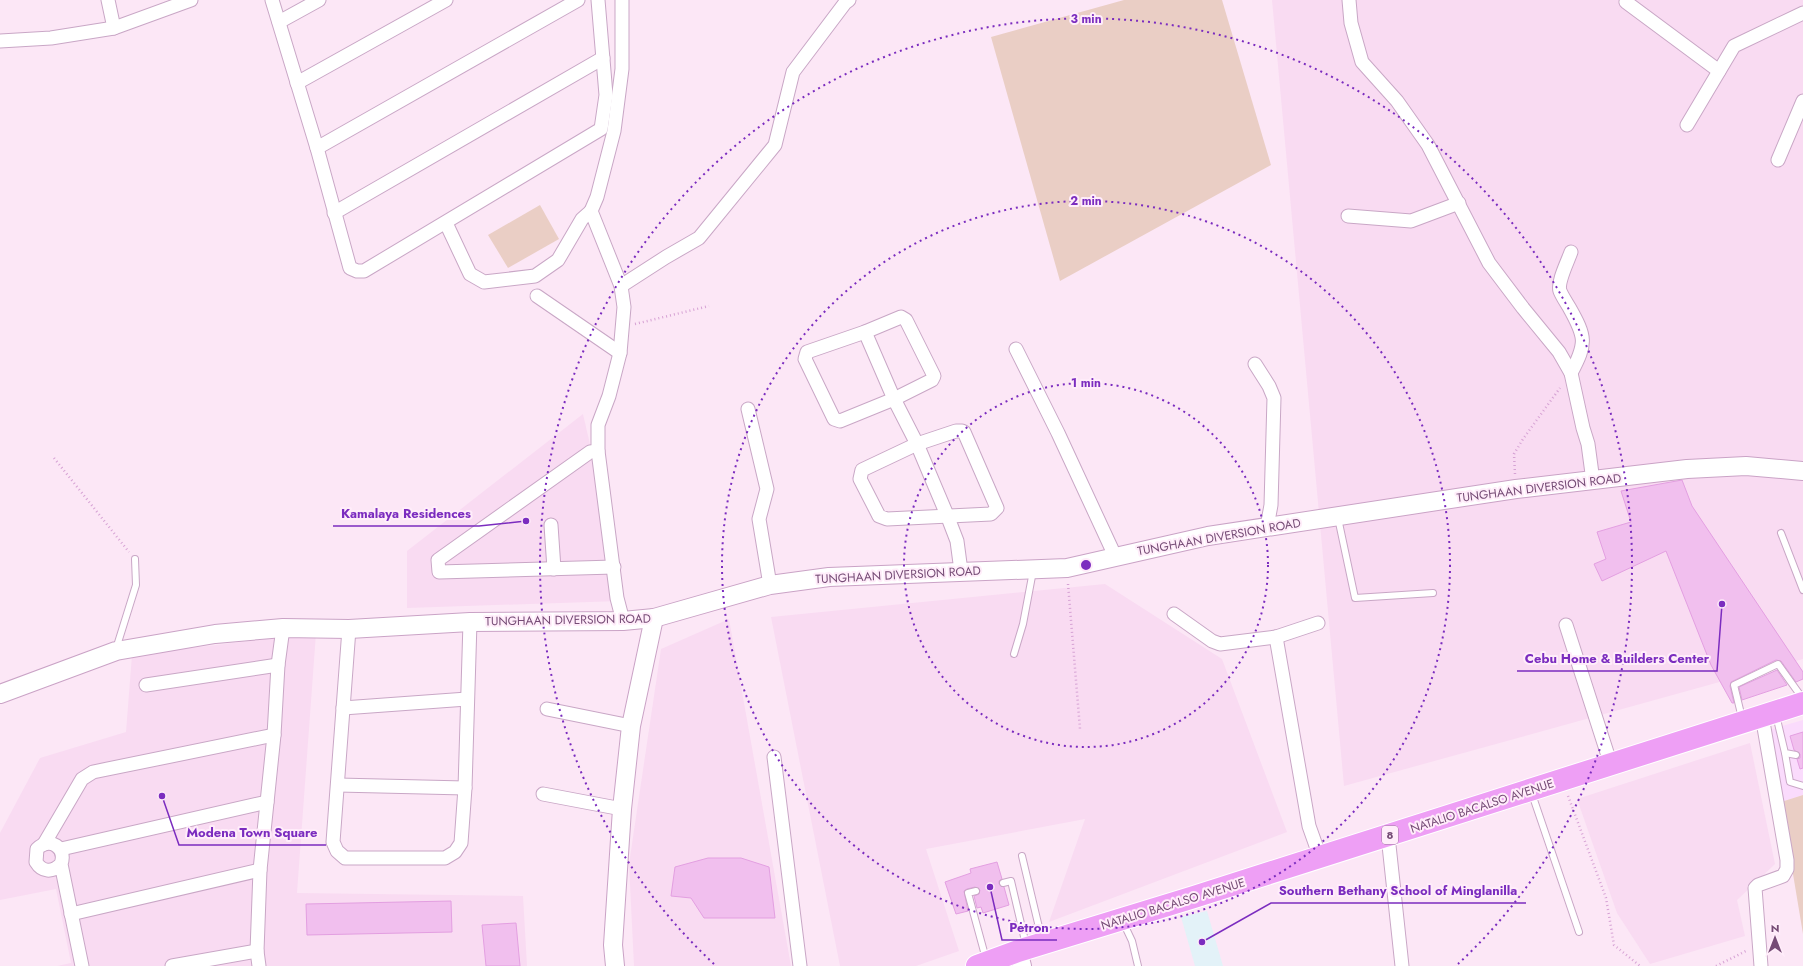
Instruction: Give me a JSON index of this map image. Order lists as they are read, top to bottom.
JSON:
{
  "streets": {
    "highway": ["NATALIO BACALSO AVENUE", "8"],
    "street": ["TUNGHAAN DIVERSION ROAD"]
  },
  "places": [
    "Kamalaya Residences",
    "Cebu Home & Builders Center",
    "Modena Town Square",
    "Petron",
    "Southern Bethany School of Minglanilla"
  ],
  "north": "top",
  "rings": ["3 min", "2 min", "1 min"]
}
